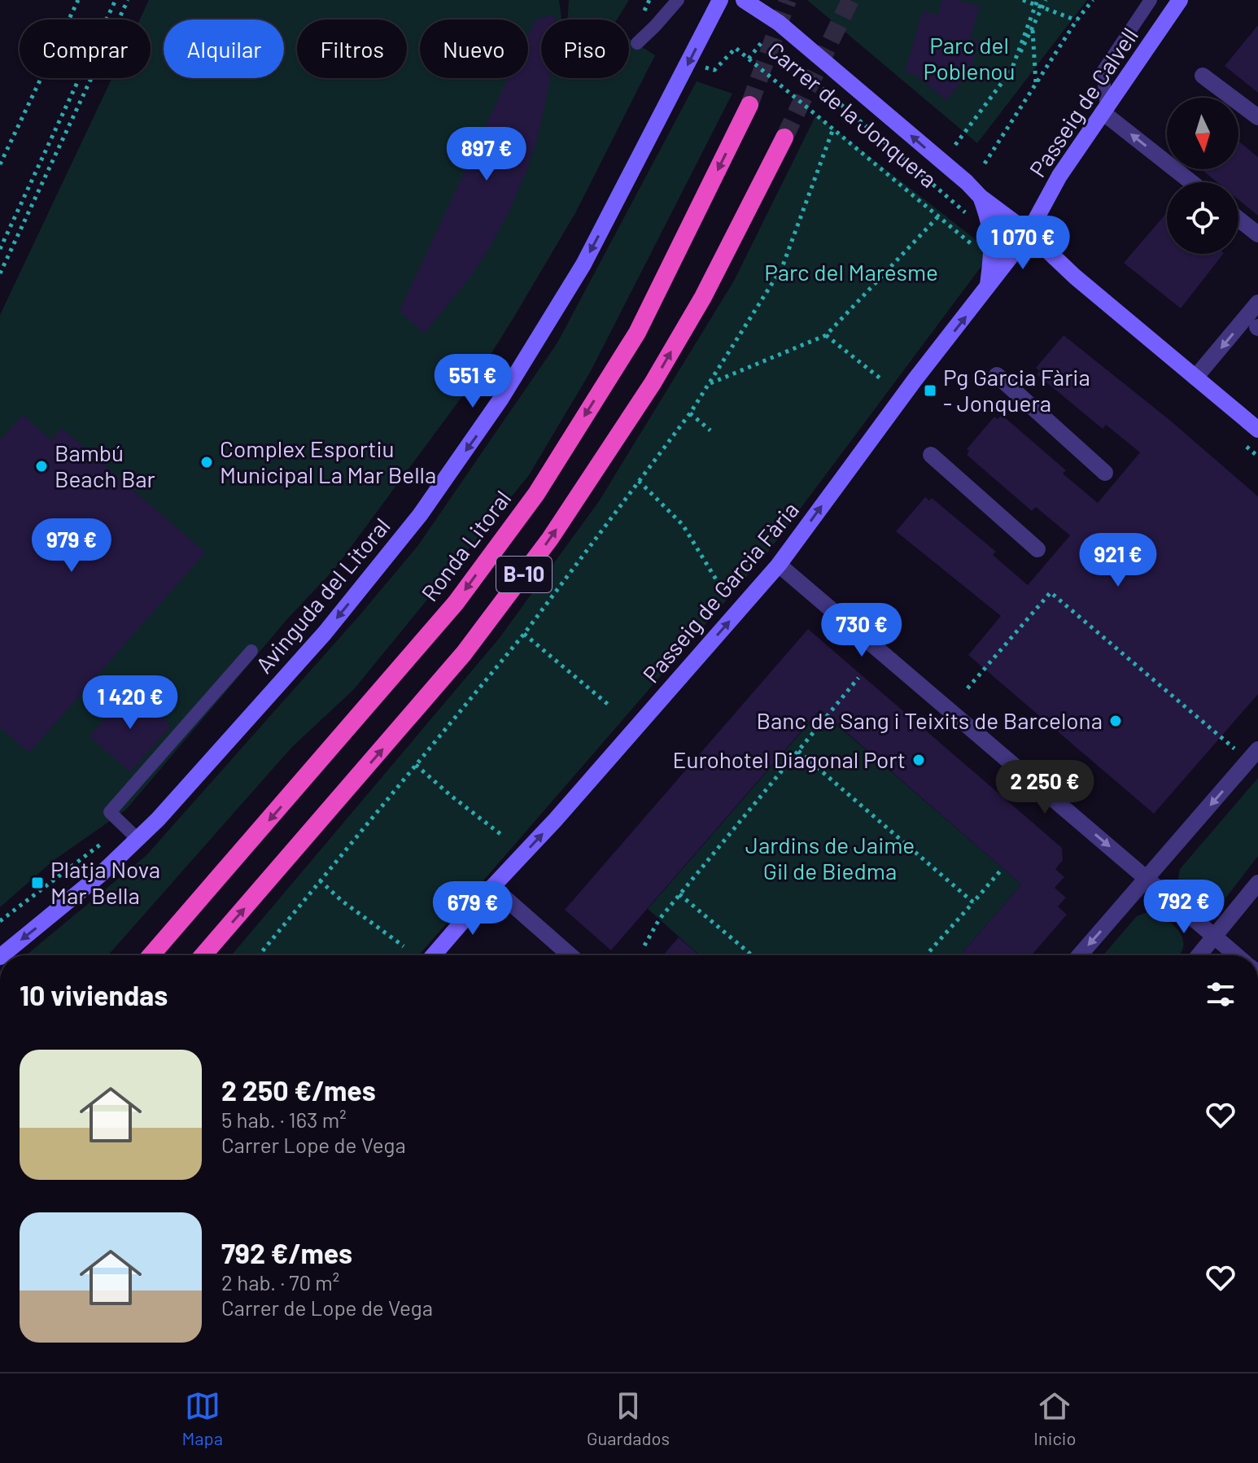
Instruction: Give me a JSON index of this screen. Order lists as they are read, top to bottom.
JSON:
{
  "streets": {
    "highway": ["Ronda Litoral", "B-10"],
    "main road": [
      "Passeig de Calvell",
      "Carrer de la Jonquera",
      "Passeig de Garcia Fària",
      "Avinguda del Litoral"
    ]
  },
  "crossings": [
    ["Passeig de Calvell", "Carrer de la Jonquera"],
    ["Passeig de Calvell", "Passeig de Garcia Fària"],
    ["Carrer de la Jonquera", "Passeig de Garcia Fària"]
  ],
  "one_way": ["Passeig de Garcia Fària", "Avinguda del Litoral"],
  "parks": ["Parc del Poblenou", "Parc del Maresme", "Jardins de Jaime Gil de Biedma"],
  "places": {
    "transit": ["Pg Garcia Fària - Jonquera", "Platja Nova Mar Bella"],
    "other": [
      "Complex Esportiu Municipal La Mar Bella",
      "Bambú Beach Bar",
      "Banc de Sang i Teixits de Barcelona",
      "Eurohotel Diagonal Port"
    ]
  },
  "north": "bottom",
  "page": {
    "chip": [
      "Comprar",
      "Alquilar",
      "Filtros",
      "Nuevo",
      "Piso"
    ],
    "price": [
      "897 €",
      "1 070 €",
      "551 €",
      "979 €",
      "921 €",
      "730 €",
      "1 420 €",
      "2 250 €",
      "792 €",
      "679 €"
    ],
    "heading": "10 viviendas",
    "list": [
      {
        "name": "2 250 €/mes",
        "note": "5 hab. · 163 m² · Carrer Lope de Vega"
      },
      {
        "name": "792 €/mes",
        "note": "2 hab. · 70 m² · Carrer de Lope de Vega"
      }
    ],
    "tabs": ["Mapa", "Guardados", "Inicio"]
  }
}
